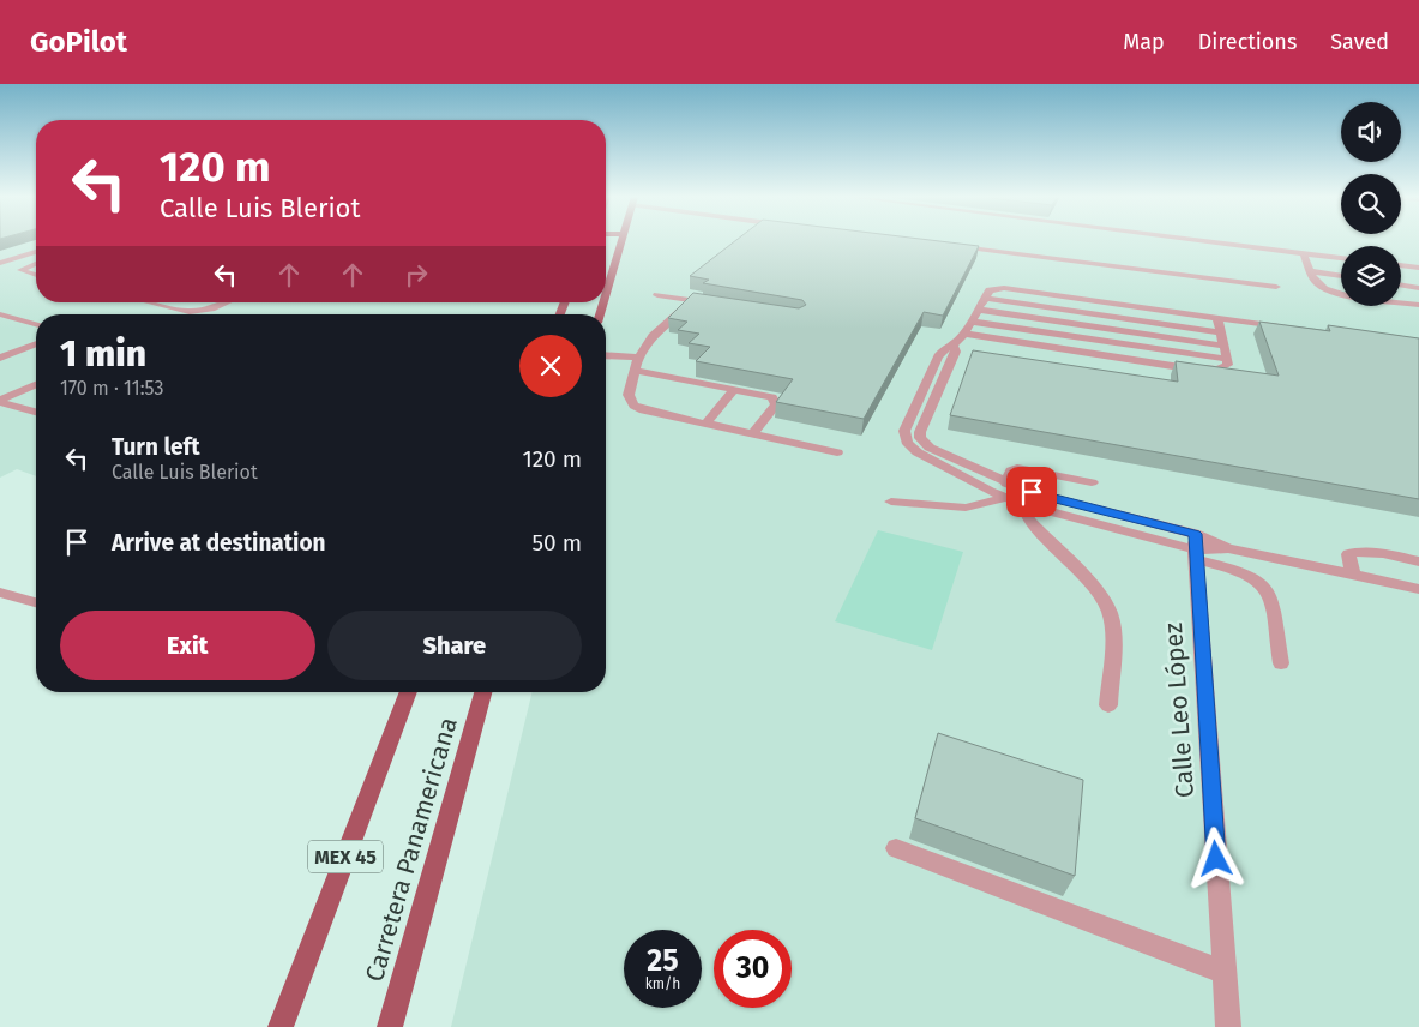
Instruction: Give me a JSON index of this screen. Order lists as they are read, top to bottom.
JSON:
{
  "streets": {
    "main road": ["Carretera Panamericana", "MEX 45"],
    "street": ["Calle Leo López"]
  },
  "page": {
    "header": "GoPilot",
    "nav": ["Map", "Directions", "Saved"],
    "turn": ["120 m", "Calle Luis Bleriot"],
    "heading": ["1 min", "170 m · 11:53"],
    "list": [
      {
        "name": "Turn left",
        "note": "Calle Luis Bleriot",
        "value": "120 m"
      },
      {
        "name": "Arrive at destination",
        "value": "50 m"
      }
    ],
    "buttons": ["Exit", "Share"],
    "speed": "25 km/h",
    "limit": "30"
  }
}
